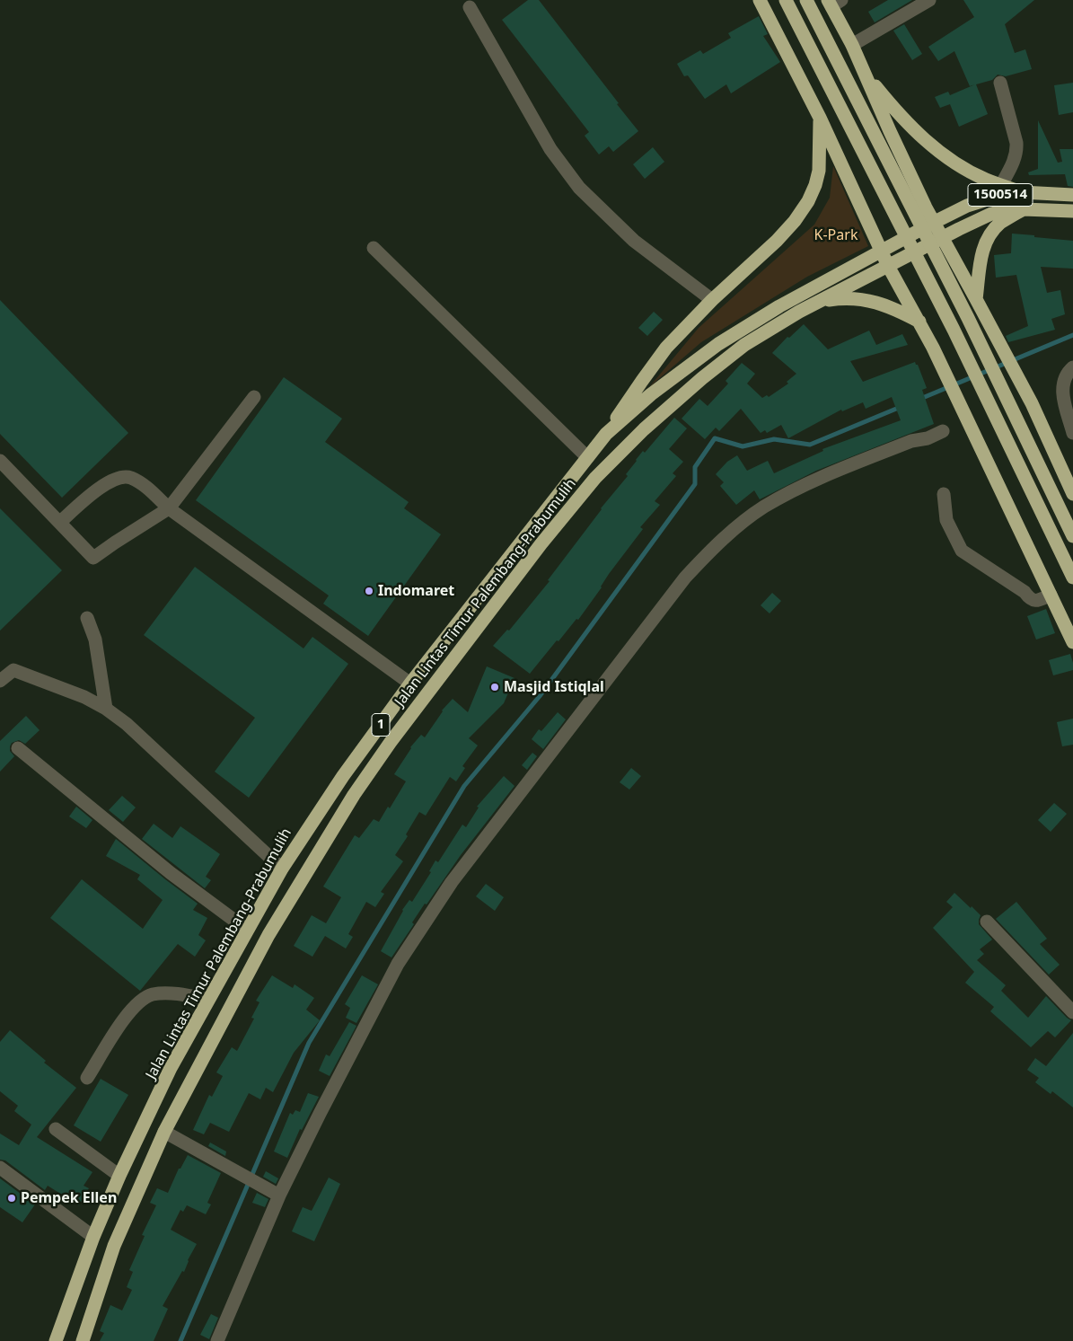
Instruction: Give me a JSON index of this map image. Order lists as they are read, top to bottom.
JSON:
{
  "streets": {
    "highway": ["1500514", "Jalan Lintas Timur Palembang-Prabumulih", "1"]
  },
  "crossings": [
    ["1500514", "Jalan Lintas Timur Palembang-Prabumulih"],
    ["1500514", "1"],
    ["Jalan Lintas Timur Palembang-Prabumulih", "1"]
  ],
  "parks": ["K-Park"],
  "places": ["Indomaret", "Masjid Istiqlal", "Pempek Ellen"]
}
